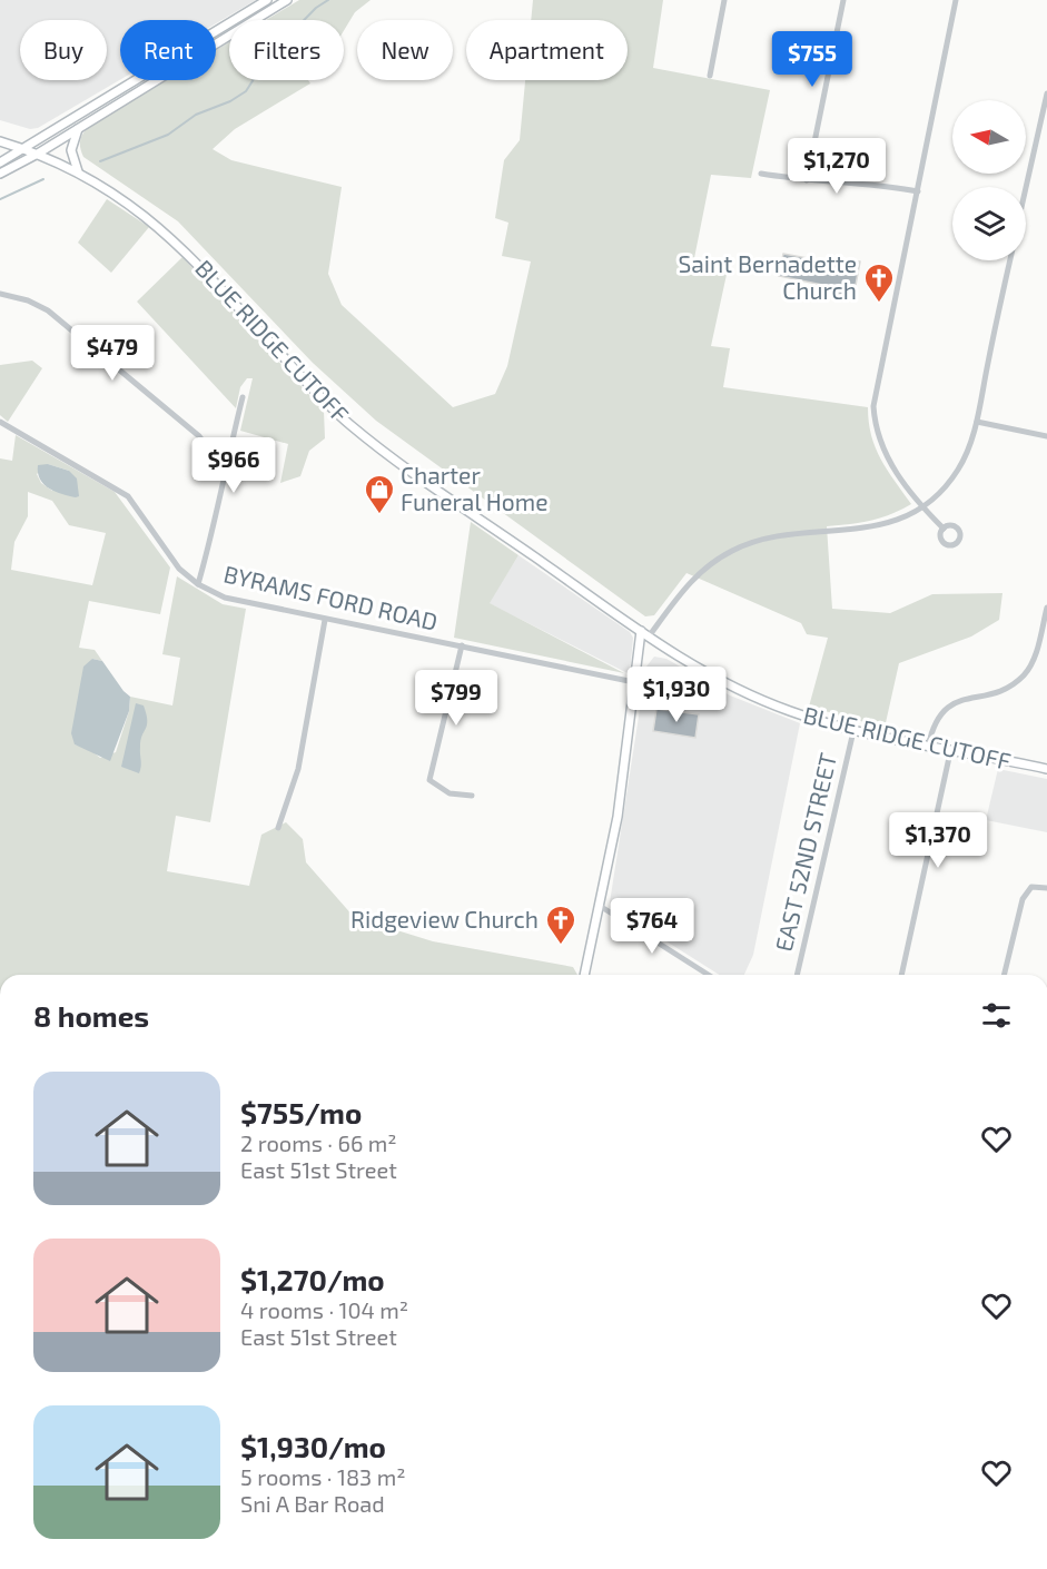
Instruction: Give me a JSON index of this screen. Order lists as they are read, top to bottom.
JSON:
{
  "streets": {
    "main road": ["BLUE RIDGE CUTOFF"],
    "street": ["BYRAMS FORD ROAD", "EAST 52ND STREET"]
  },
  "crossings": [
    ["BLUE RIDGE CUTOFF", "EAST 52ND STREET"]
  ],
  "places": {
    "church": ["Saint Bernadette Church", "Ridgeview Church"],
    "shop": ["Charter Funeral Home"]
  },
  "north": "left",
  "page": {
    "chip": [
      "Buy",
      "Rent",
      "Filters",
      "New",
      "Apartment"
    ],
    "price": [
      "$755",
      "$1,270",
      "$479",
      "$966",
      "$1,930",
      "$799",
      "$1,370",
      "$764"
    ],
    "heading": "8 homes",
    "list": [
      {
        "name": "$755/mo",
        "note": "2 rooms · 66 m² · East 51st Street"
      },
      {
        "name": "$1,270/mo",
        "note": "4 rooms · 104 m² · East 51st Street"
      },
      {
        "name": "$1,930/mo",
        "note": "5 rooms · 183 m² · Sni A Bar Road"
      }
    ]
  }
}
